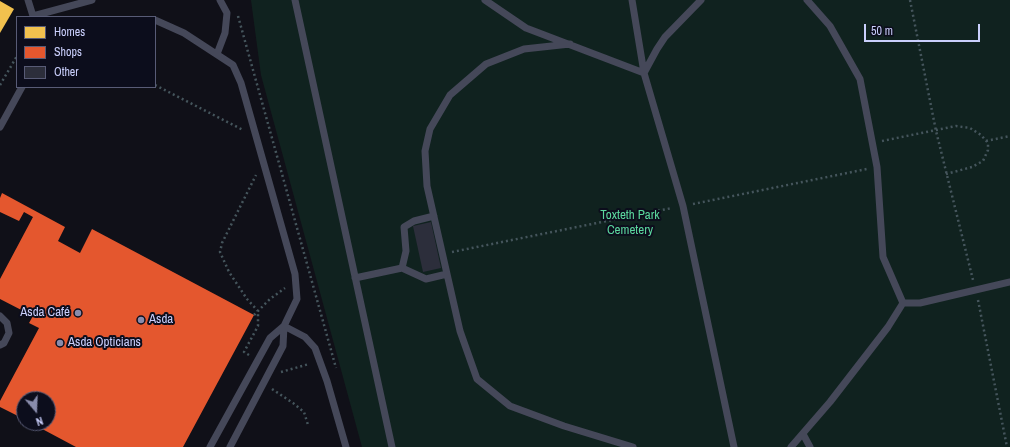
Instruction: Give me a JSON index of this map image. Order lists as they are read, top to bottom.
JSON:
{
  "parks": ["Toxteth Park Cemetery"],
  "places": ["Asda Café", "Asda", "Asda Opticians"],
  "legend": ["Homes", "Shops", "Other"],
  "scale_bar": "50 m",
  "north": "bottom"
}
